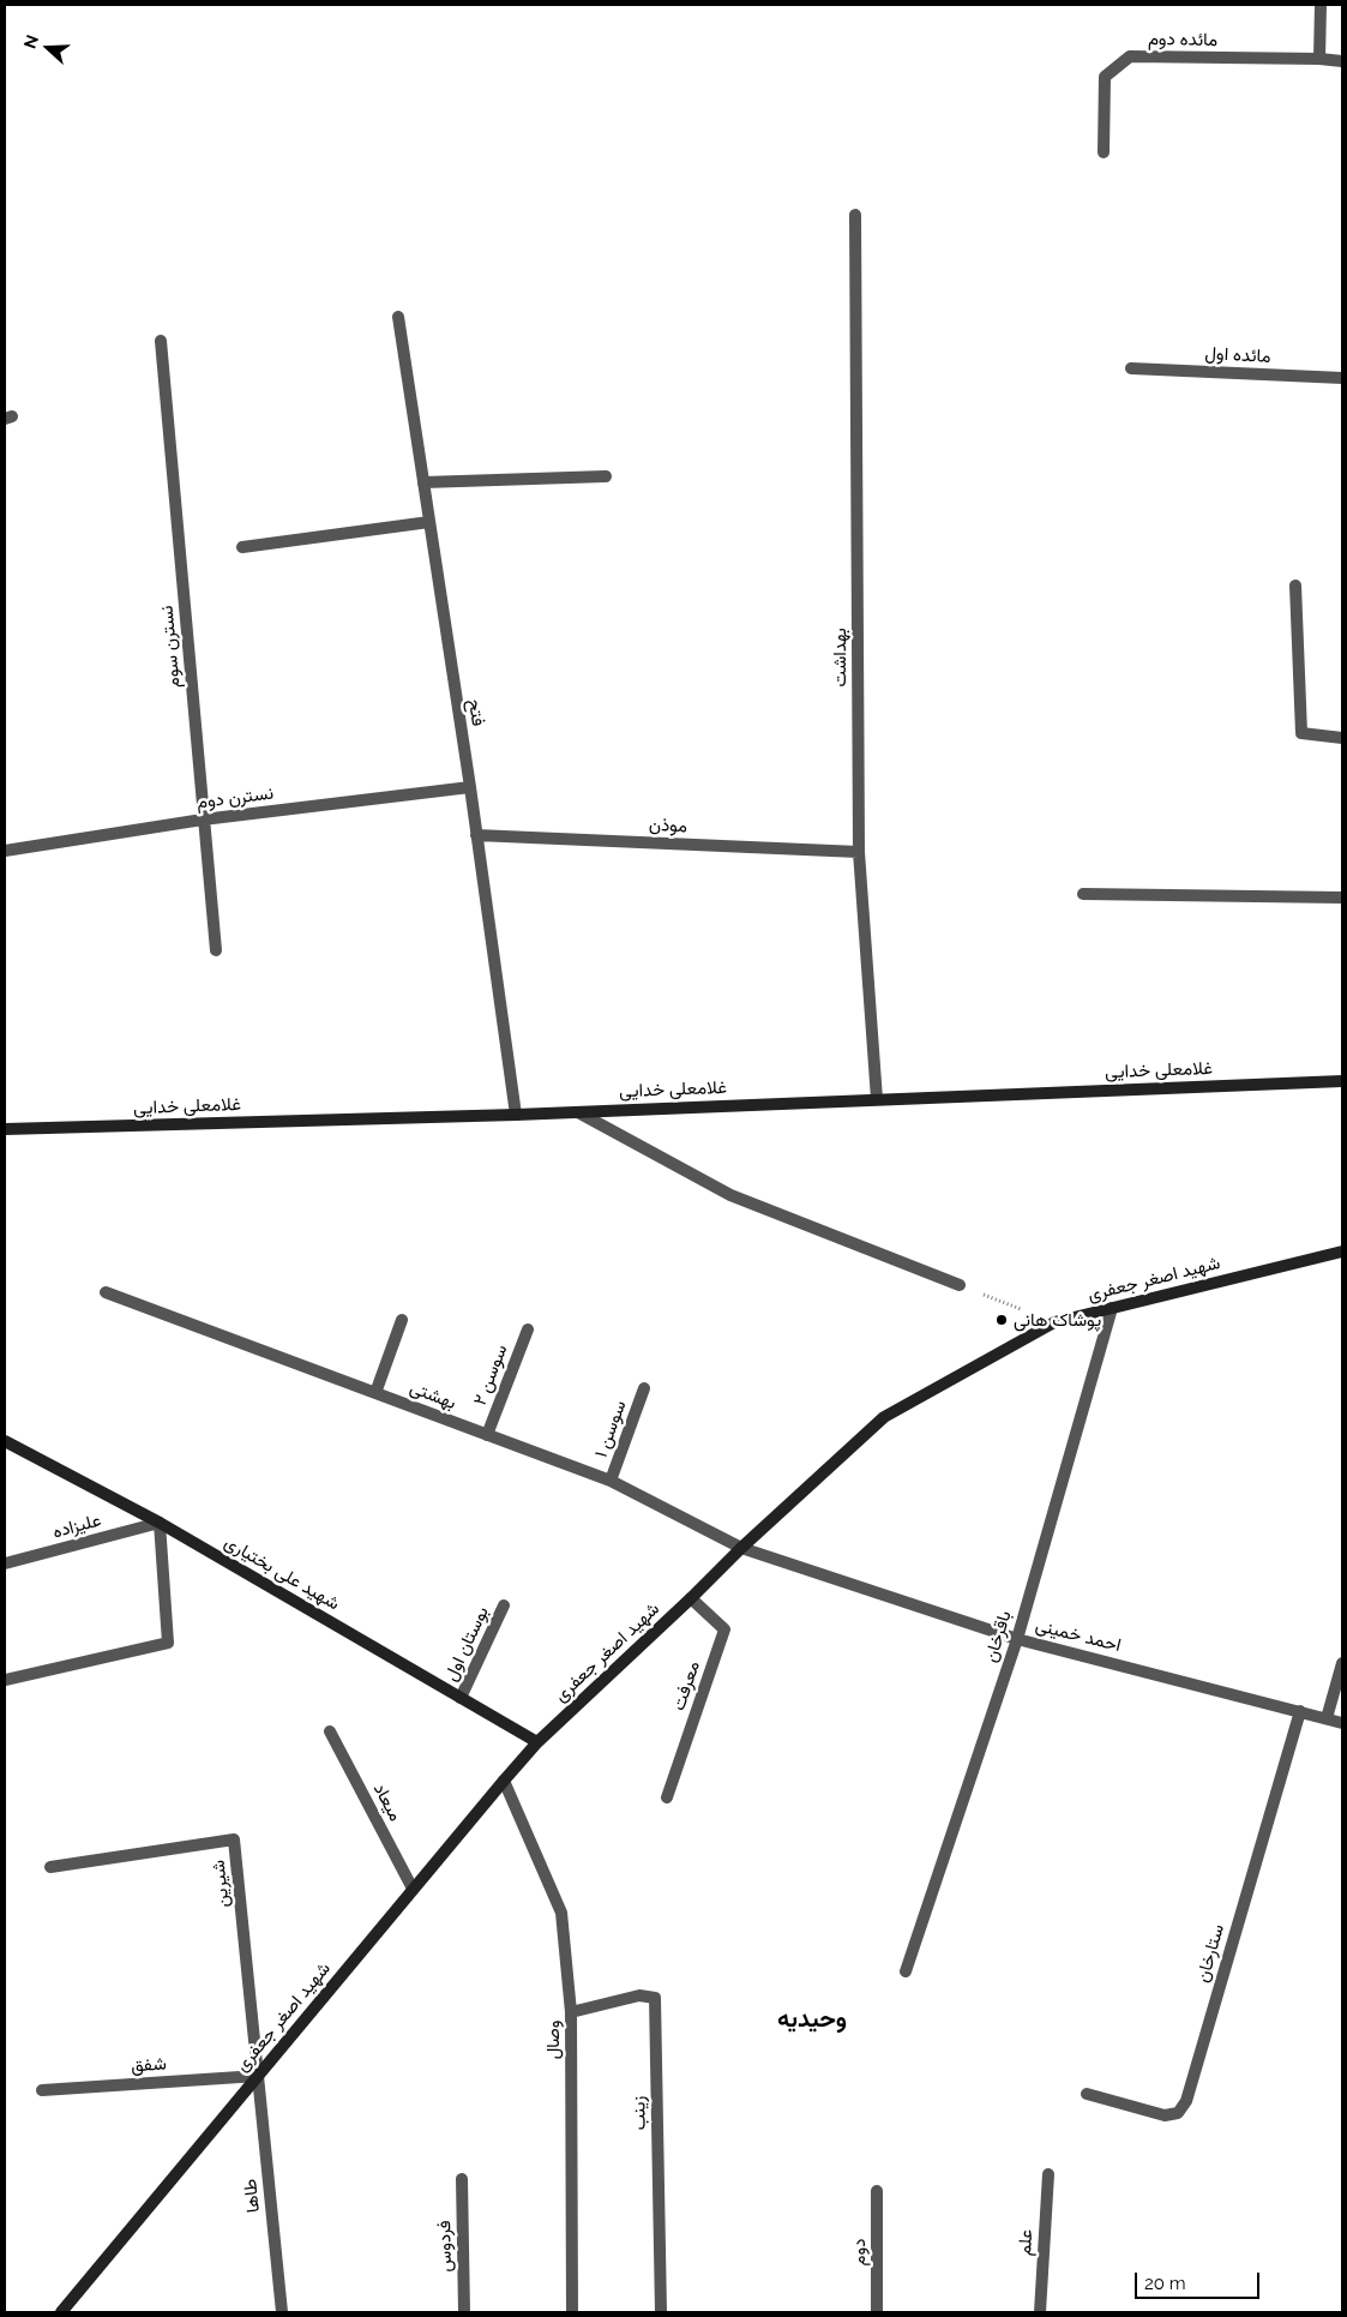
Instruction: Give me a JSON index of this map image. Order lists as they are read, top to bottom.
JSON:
{
  "streets": {
    "street": [
      "مائده دوم",
      "مائده اول",
      "نسترن سوم",
      "بهداشت",
      "فتح",
      "نسترن دوم",
      "موذن",
      "غلامعلی خدایی",
      "شهید اصغر جعفری",
      "سوسن ۲",
      "بهشتی",
      "سوسن ۱",
      "علیزاده",
      "شهید علی بختیاری",
      "احمد خمینی",
      "باقرخان",
      "بوستان اول",
      "معرفت",
      "میعاد",
      "شیرین",
      "ستارخان",
      "وصال",
      "شفق",
      "زینب",
      "طاها",
      "علم",
      "فردوس",
      "دوم"
    ]
  },
  "crossings": [
    ["نسترن سوم", "نسترن دوم"],
    ["بهداشت", "موذن"],
    ["بهداشت", "غلامعلی خدایی"],
    ["فتح", "نسترن دوم"],
    ["فتح", "موذن"],
    ["فتح", "غلامعلی خدایی"],
    ["شهید اصغر جعفری", "بهشتی"],
    ["شهید اصغر جعفری", "شهید علی بختیاری"],
    ["شهید اصغر جعفری", "احمد خمینی"],
    ["شهید اصغر جعفری", "باقرخان"],
    ["شهید اصغر جعفری", "معرفت"],
    ["شهید اصغر جعفری", "میعاد"],
    ["شهید اصغر جعفری", "شیرین"],
    ["شهید اصغر جعفری", "وصال"],
    ["شهید اصغر جعفری", "شفق"],
    ["شهید اصغر جعفری", "طاها"],
    ["سوسن ۲", "بهشتی"],
    ["بهشتی", "سوسن ۱"],
    ["بهشتی", "احمد خمینی"],
    ["علیزاده", "شهید علی بختیاری"],
    ["شهید علی بختیاری", "بوستان اول"],
    ["احمد خمینی", "باقرخان"],
    ["احمد خمینی", "ستارخان"],
    ["شیرین", "شفق"],
    ["شیرین", "طاها"],
    ["وصال", "زینب"],
    ["شفق", "طاها"]
  ],
  "districts": ["وحیدیه"],
  "places": ["پوشاک هانی"],
  "scale_bar": "20 m",
  "north": "left"
}
